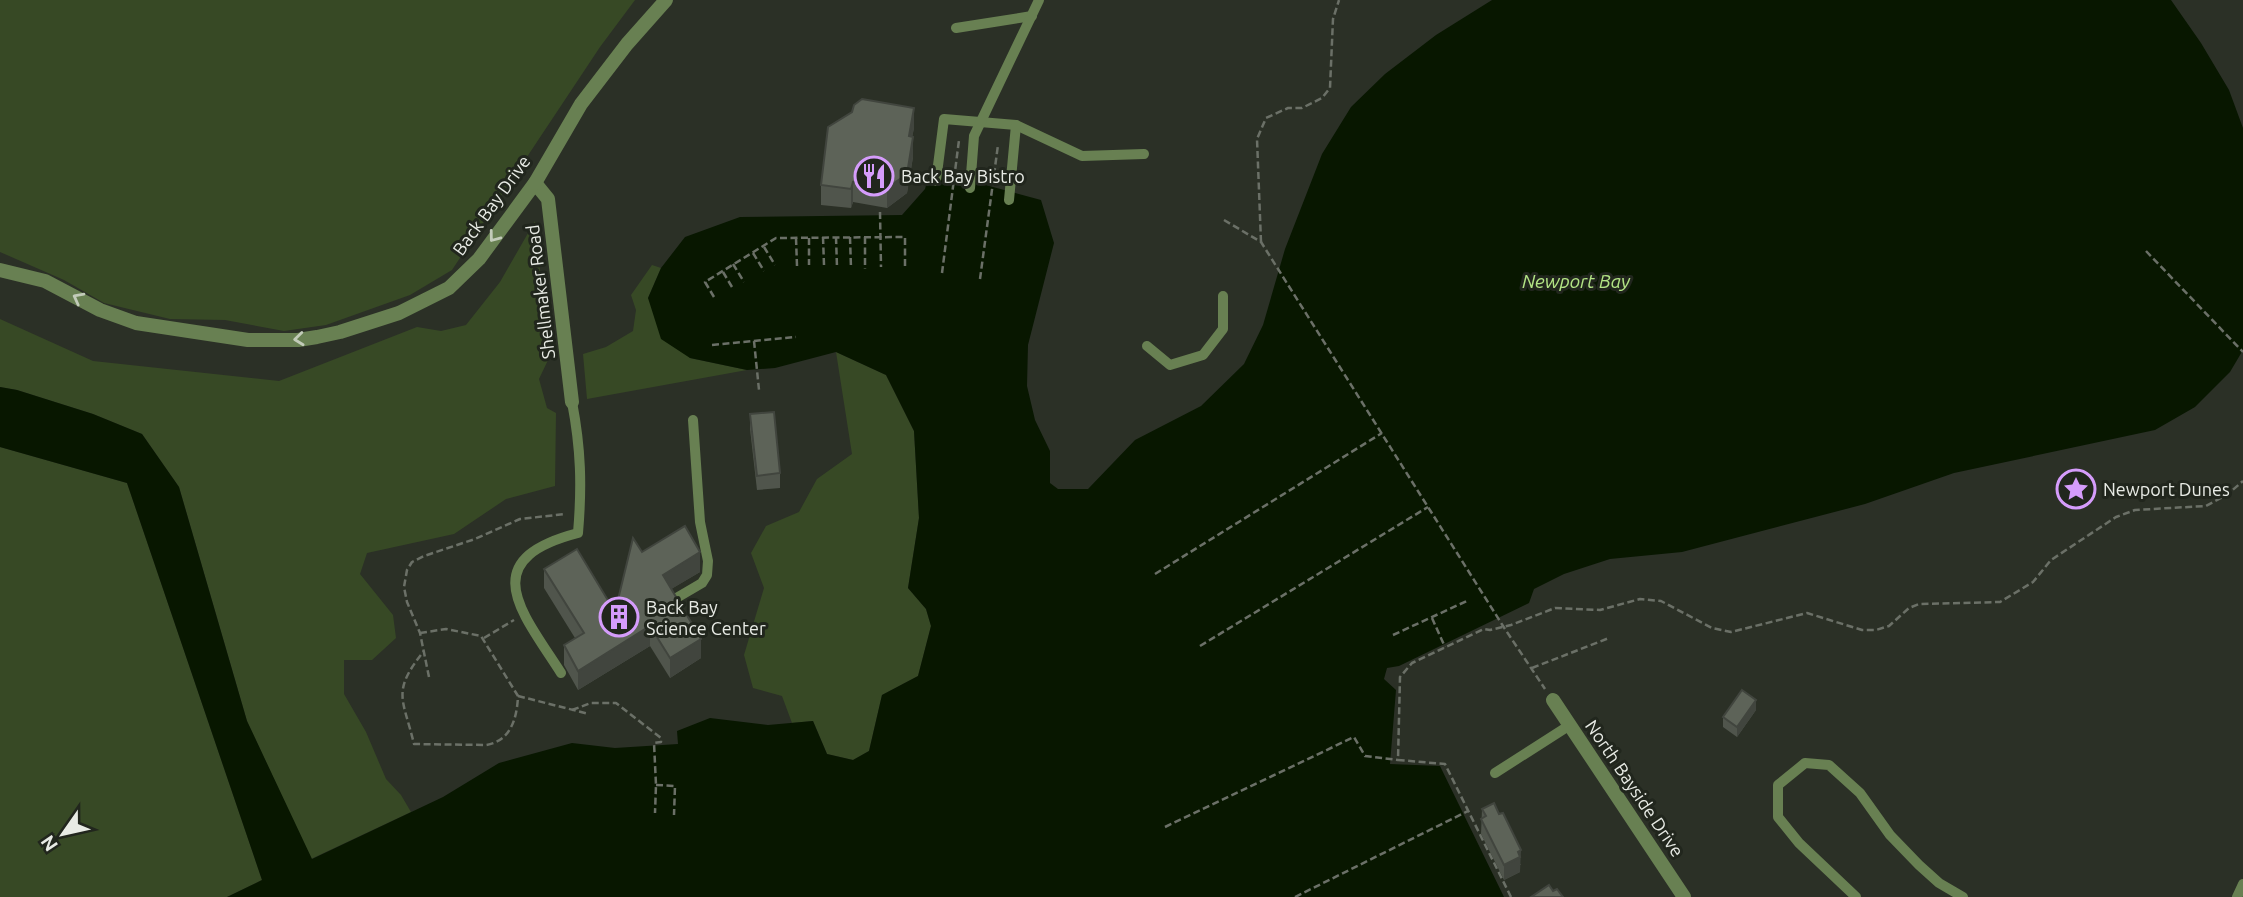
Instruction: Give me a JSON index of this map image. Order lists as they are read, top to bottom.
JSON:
{
  "streets": {
    "street": ["Back Bay Drive", "Shellmaker Road", "North Bayside Drive"]
  },
  "crossings": [
    ["Back Bay Drive", "Shellmaker Road"]
  ],
  "one_way": ["Back Bay Drive"],
  "water": ["Newport Bay"],
  "places": {
    "restaurant": ["Back Bay Bistro"],
    "place": ["Newport Dunes"],
    "building": ["Back Bay Science Center"]
  },
  "north": "bottom left"
}
